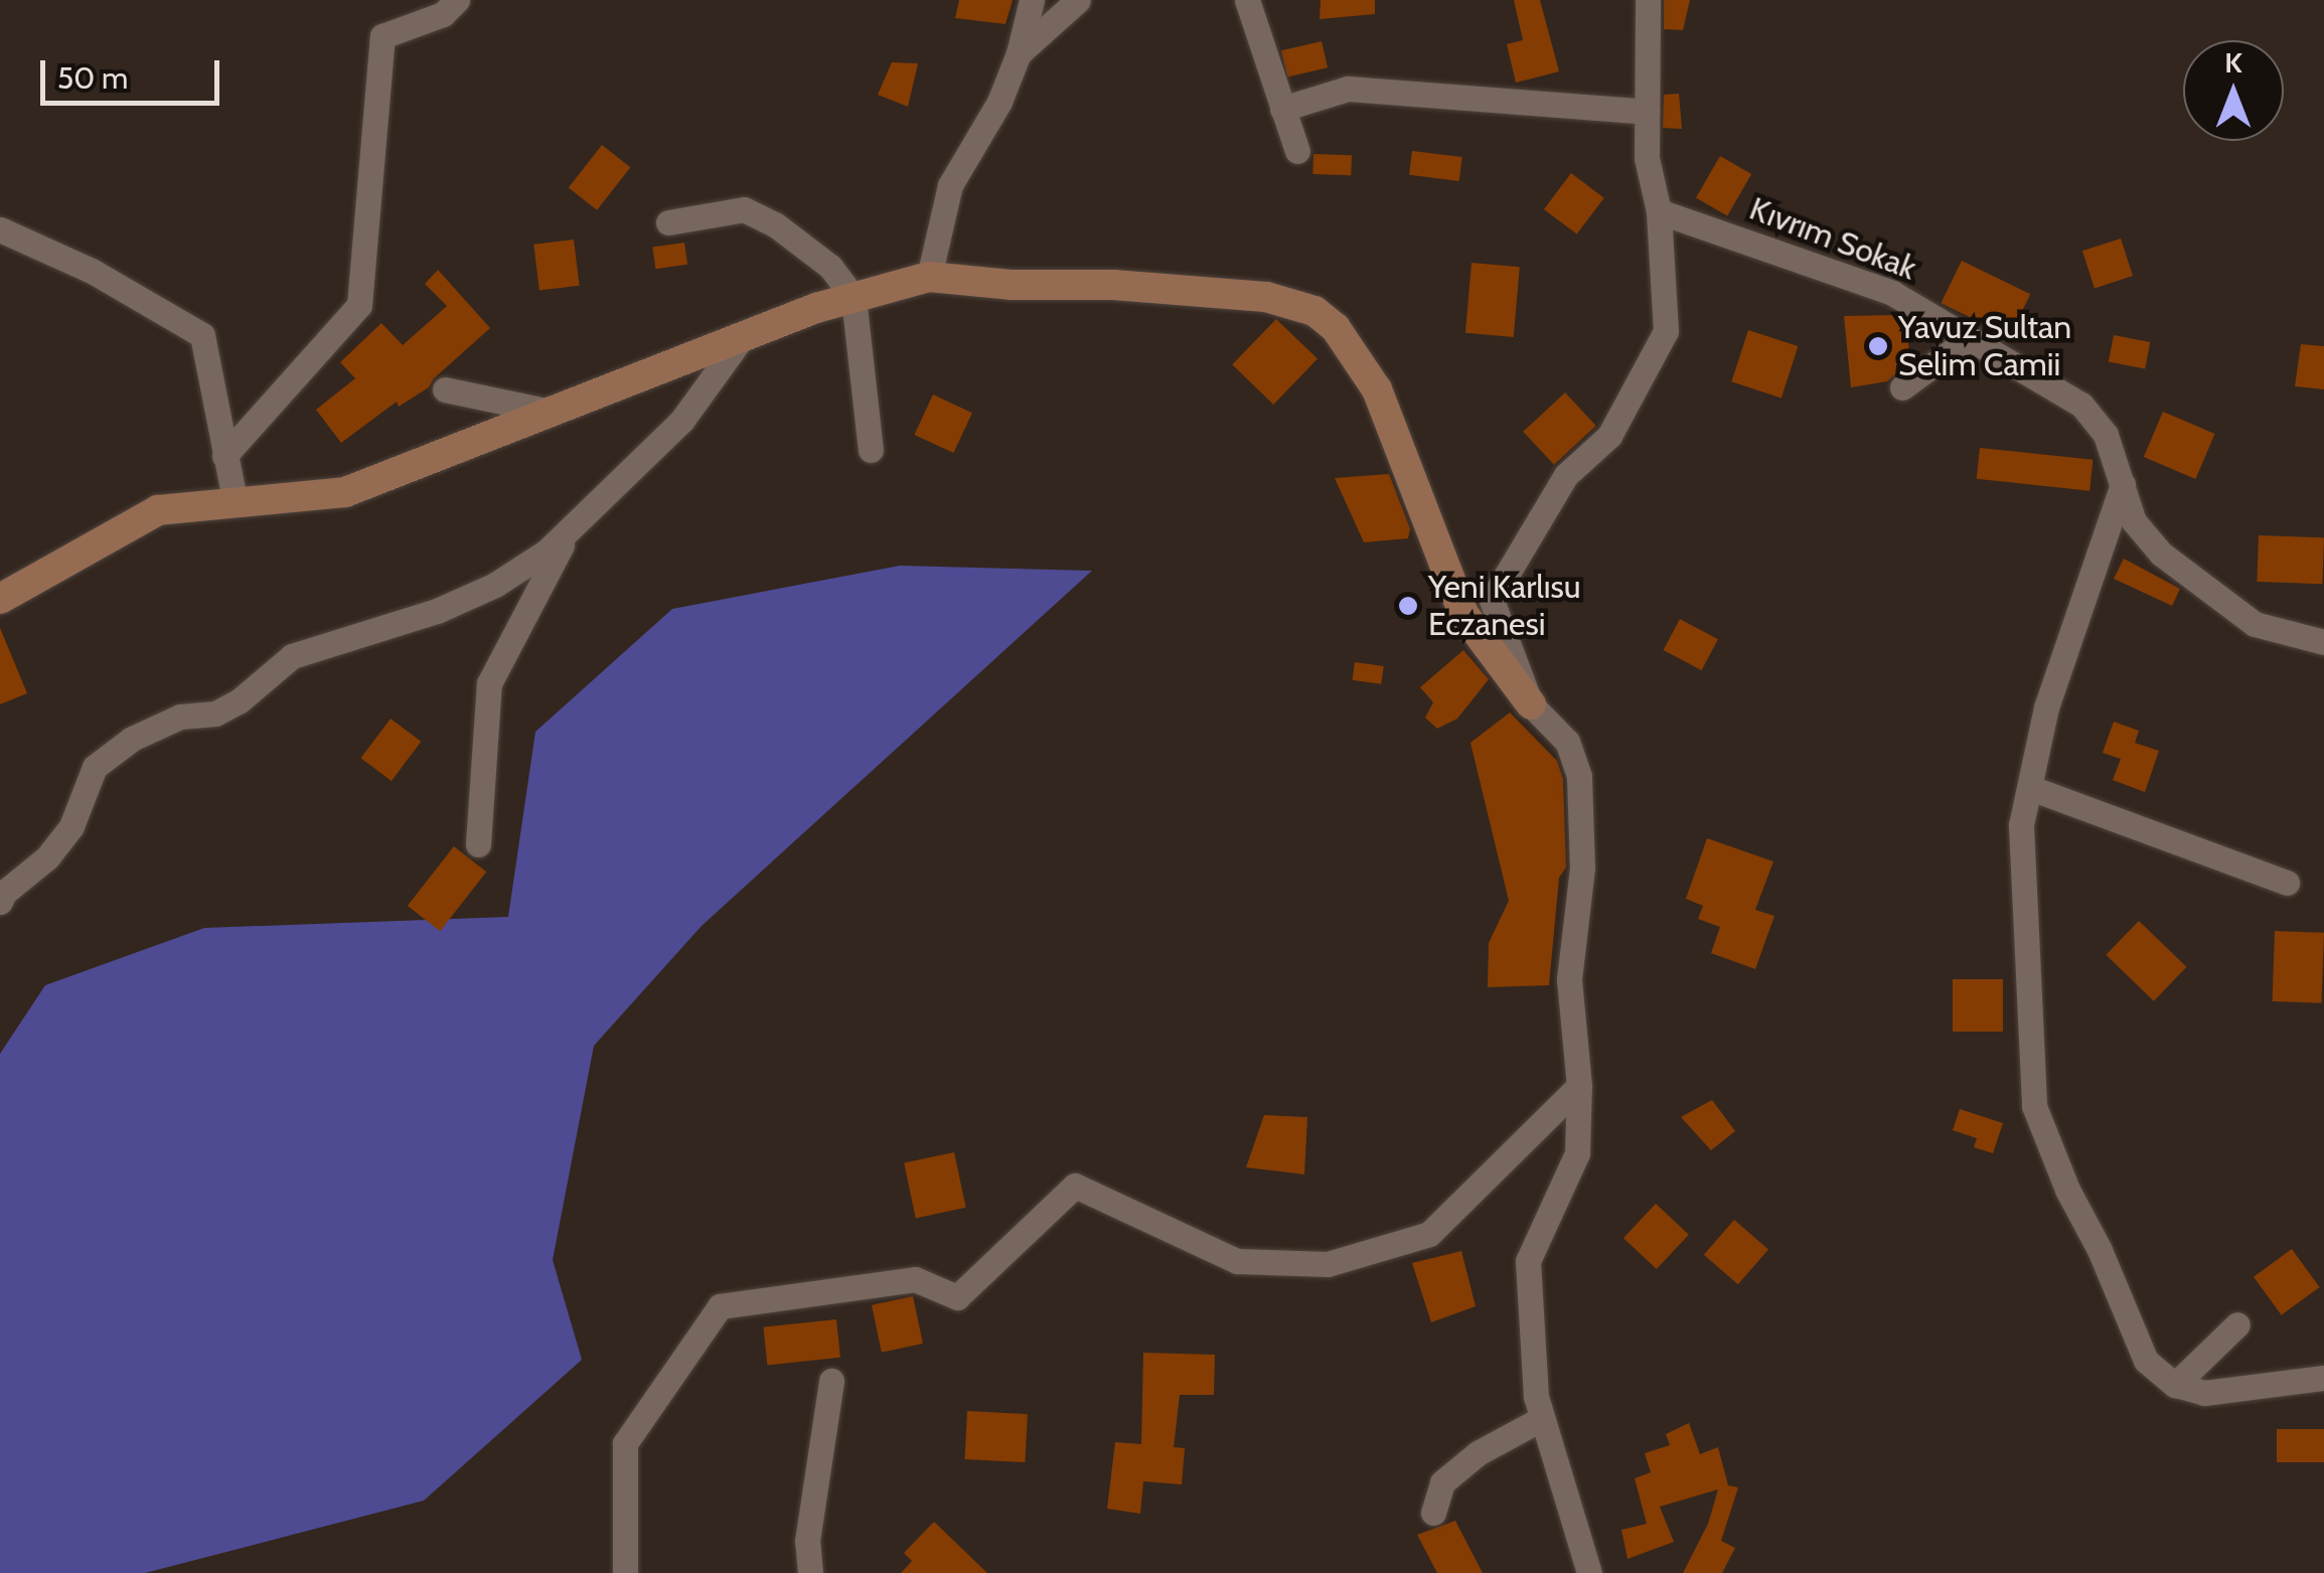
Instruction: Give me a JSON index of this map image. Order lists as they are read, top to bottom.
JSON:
{
  "streets": {
    "street": ["Kıvrım Sokak"]
  },
  "places": ["Yavuz Sultan Selim Camii", "Yeni Karlısu Eczanesi"],
  "scale_bar": "50 m",
  "north": "top"
}
